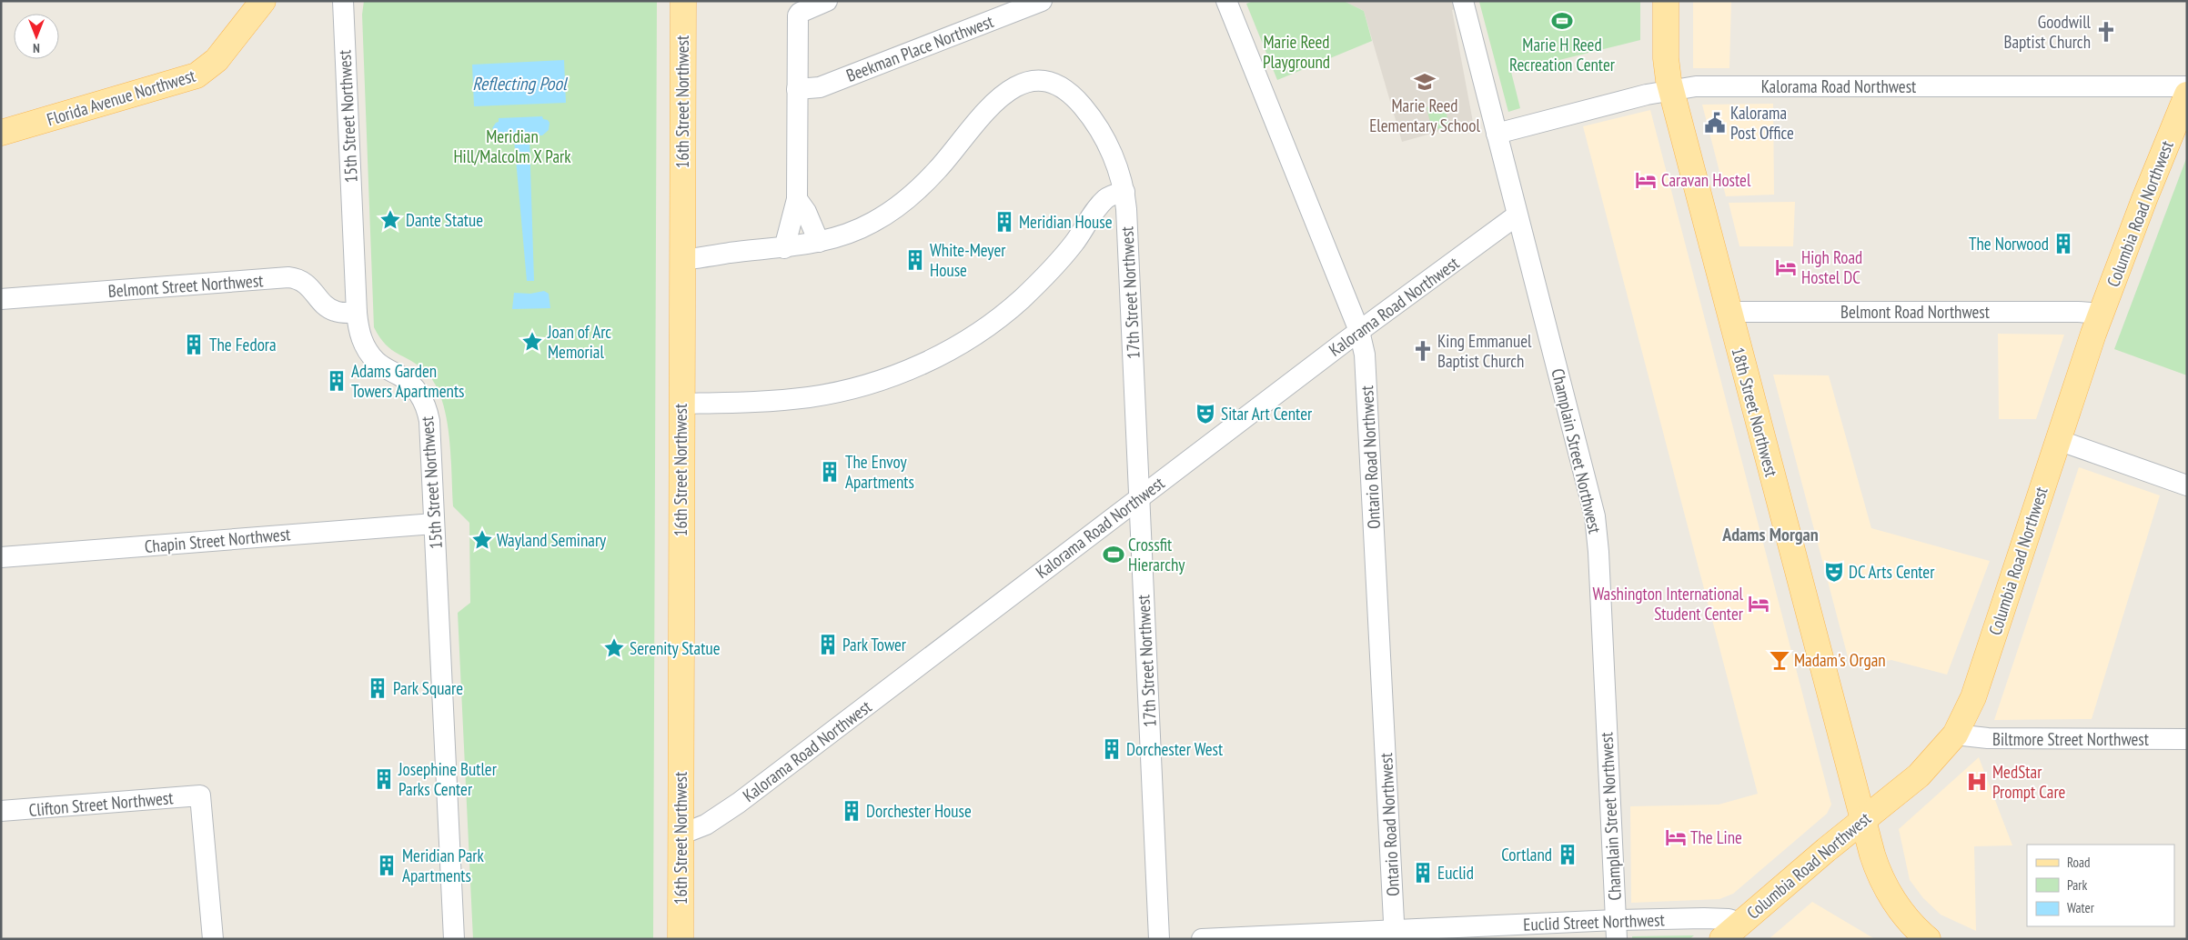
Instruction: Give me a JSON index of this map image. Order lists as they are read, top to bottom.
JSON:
{
  "streets": {
    "main road": [
      "Florida Avenue Northwest",
      "16th Street Northwest",
      "Columbia Road Northwest",
      "18th Street Northwest"
    ],
    "street": [
      "Beekman Place Northwest",
      "Kalorama Road Northwest",
      "15th Street Northwest",
      "Belmont Street Northwest",
      "17th Street Northwest",
      "Belmont Road Northwest",
      "Champlain Street Northwest",
      "Ontario Road Northwest",
      "Chapin Street Northwest",
      "Biltmore Street Northwest",
      "Clifton Street Northwest",
      "Euclid Street Northwest"
    ]
  },
  "crossings": [
    ["Kalorama Road Northwest", "16th Street Northwest"],
    ["Kalorama Road Northwest", "17th Street Northwest"],
    ["Kalorama Road Northwest", "18th Street Northwest"],
    ["Kalorama Road Northwest", "Champlain Street Northwest"],
    ["Kalorama Road Northwest", "Ontario Road Northwest"],
    ["15th Street Northwest", "Belmont Street Northwest"],
    ["15th Street Northwest", "Chapin Street Northwest"],
    ["Columbia Road Northwest", "Belmont Road Northwest"],
    ["Columbia Road Northwest", "18th Street Northwest"],
    ["Columbia Road Northwest", "Biltmore Street Northwest"],
    ["Columbia Road Northwest", "Euclid Street Northwest"],
    ["Belmont Road Northwest", "18th Street Northwest"],
    ["Champlain Street Northwest", "Euclid Street Northwest"],
    ["Ontario Road Northwest", "Euclid Street Northwest"]
  ],
  "districts": ["Adams Morgan"],
  "water": ["Reflecting Pool"],
  "parks": ["Marie Reed Playground", "Meridian Hill/Malcolm X Park"],
  "places": {
    "sports": ["Marie H Reed Recreation Center", "Crossfit Hierarchy"],
    "church": ["Goodwill Baptist Church", "King Emmanuel Baptist Church"],
    "school or university": ["Marie Reed Elementary School"],
    "public building": ["Kalorama Post Office"],
    "hotel": [
      "Caravan Hostel",
      "High Road Hostel DC",
      "Washington International Student Center",
      "The Line"
    ],
    "place": [
      "Dante Statue",
      "Joan of Arc Memorial",
      "Wayland Seminary",
      "Serenity Statue"
    ],
    "building": [
      "Meridian House",
      "The Norwood",
      "White-Meyer House",
      "The Fedora",
      "Adams Garden Towers Apartments",
      "The Envoy Apartments",
      "Park Tower",
      "Park Square",
      "Dorchester West",
      "Josephine Butler Parks Center",
      "Dorchester House",
      "Cortland",
      "Meridian Park Apartments",
      "Euclid"
    ],
    "theatre": ["Sitar Art Center", "DC Arts Center"],
    "bar": ["Madam's Organ"],
    "hospital": ["MedStar Prompt Care"]
  },
  "legend": ["Road", "Park", "Water"],
  "north": "bottom"
}
